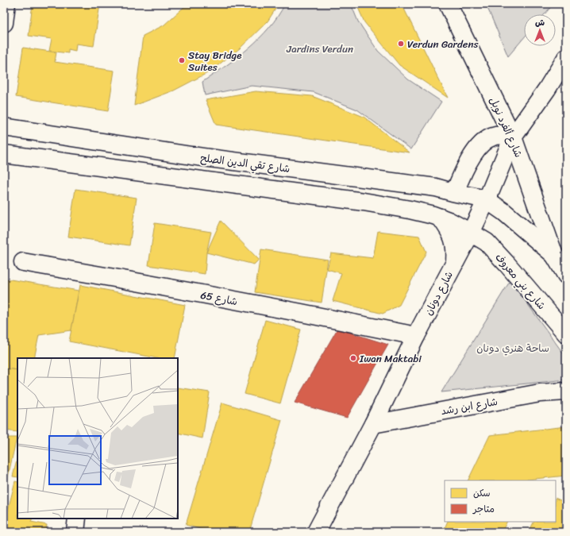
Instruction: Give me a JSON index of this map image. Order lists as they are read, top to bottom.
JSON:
{
  "streets": {
    "street": [
      "شارع ألفرد نوبل",
      "شارع تقي الدين الصلح",
      "شارع بني معروف",
      "شارع دونان",
      "شارع 65",
      "شارع ابن رشد"
    ]
  },
  "crossings": [
    ["شارع ألفرد نوبل", "شارع دونان"],
    ["شارع تقي الدين الصلح", "شارع دونان"],
    ["شارع بني معروف", "شارع دونان"],
    ["شارع دونان", "شارع 65"],
    ["شارع دونان", "شارع ابن رشد"]
  ],
  "parks": ["Jardins Verdun", "ساحة هنري دونان"],
  "places": ["Verdun Gardens", "Stay Bridge Suites", "Iwan Maktabi"],
  "legend": ["سكن", "متاجر"],
  "north": "top"
}
